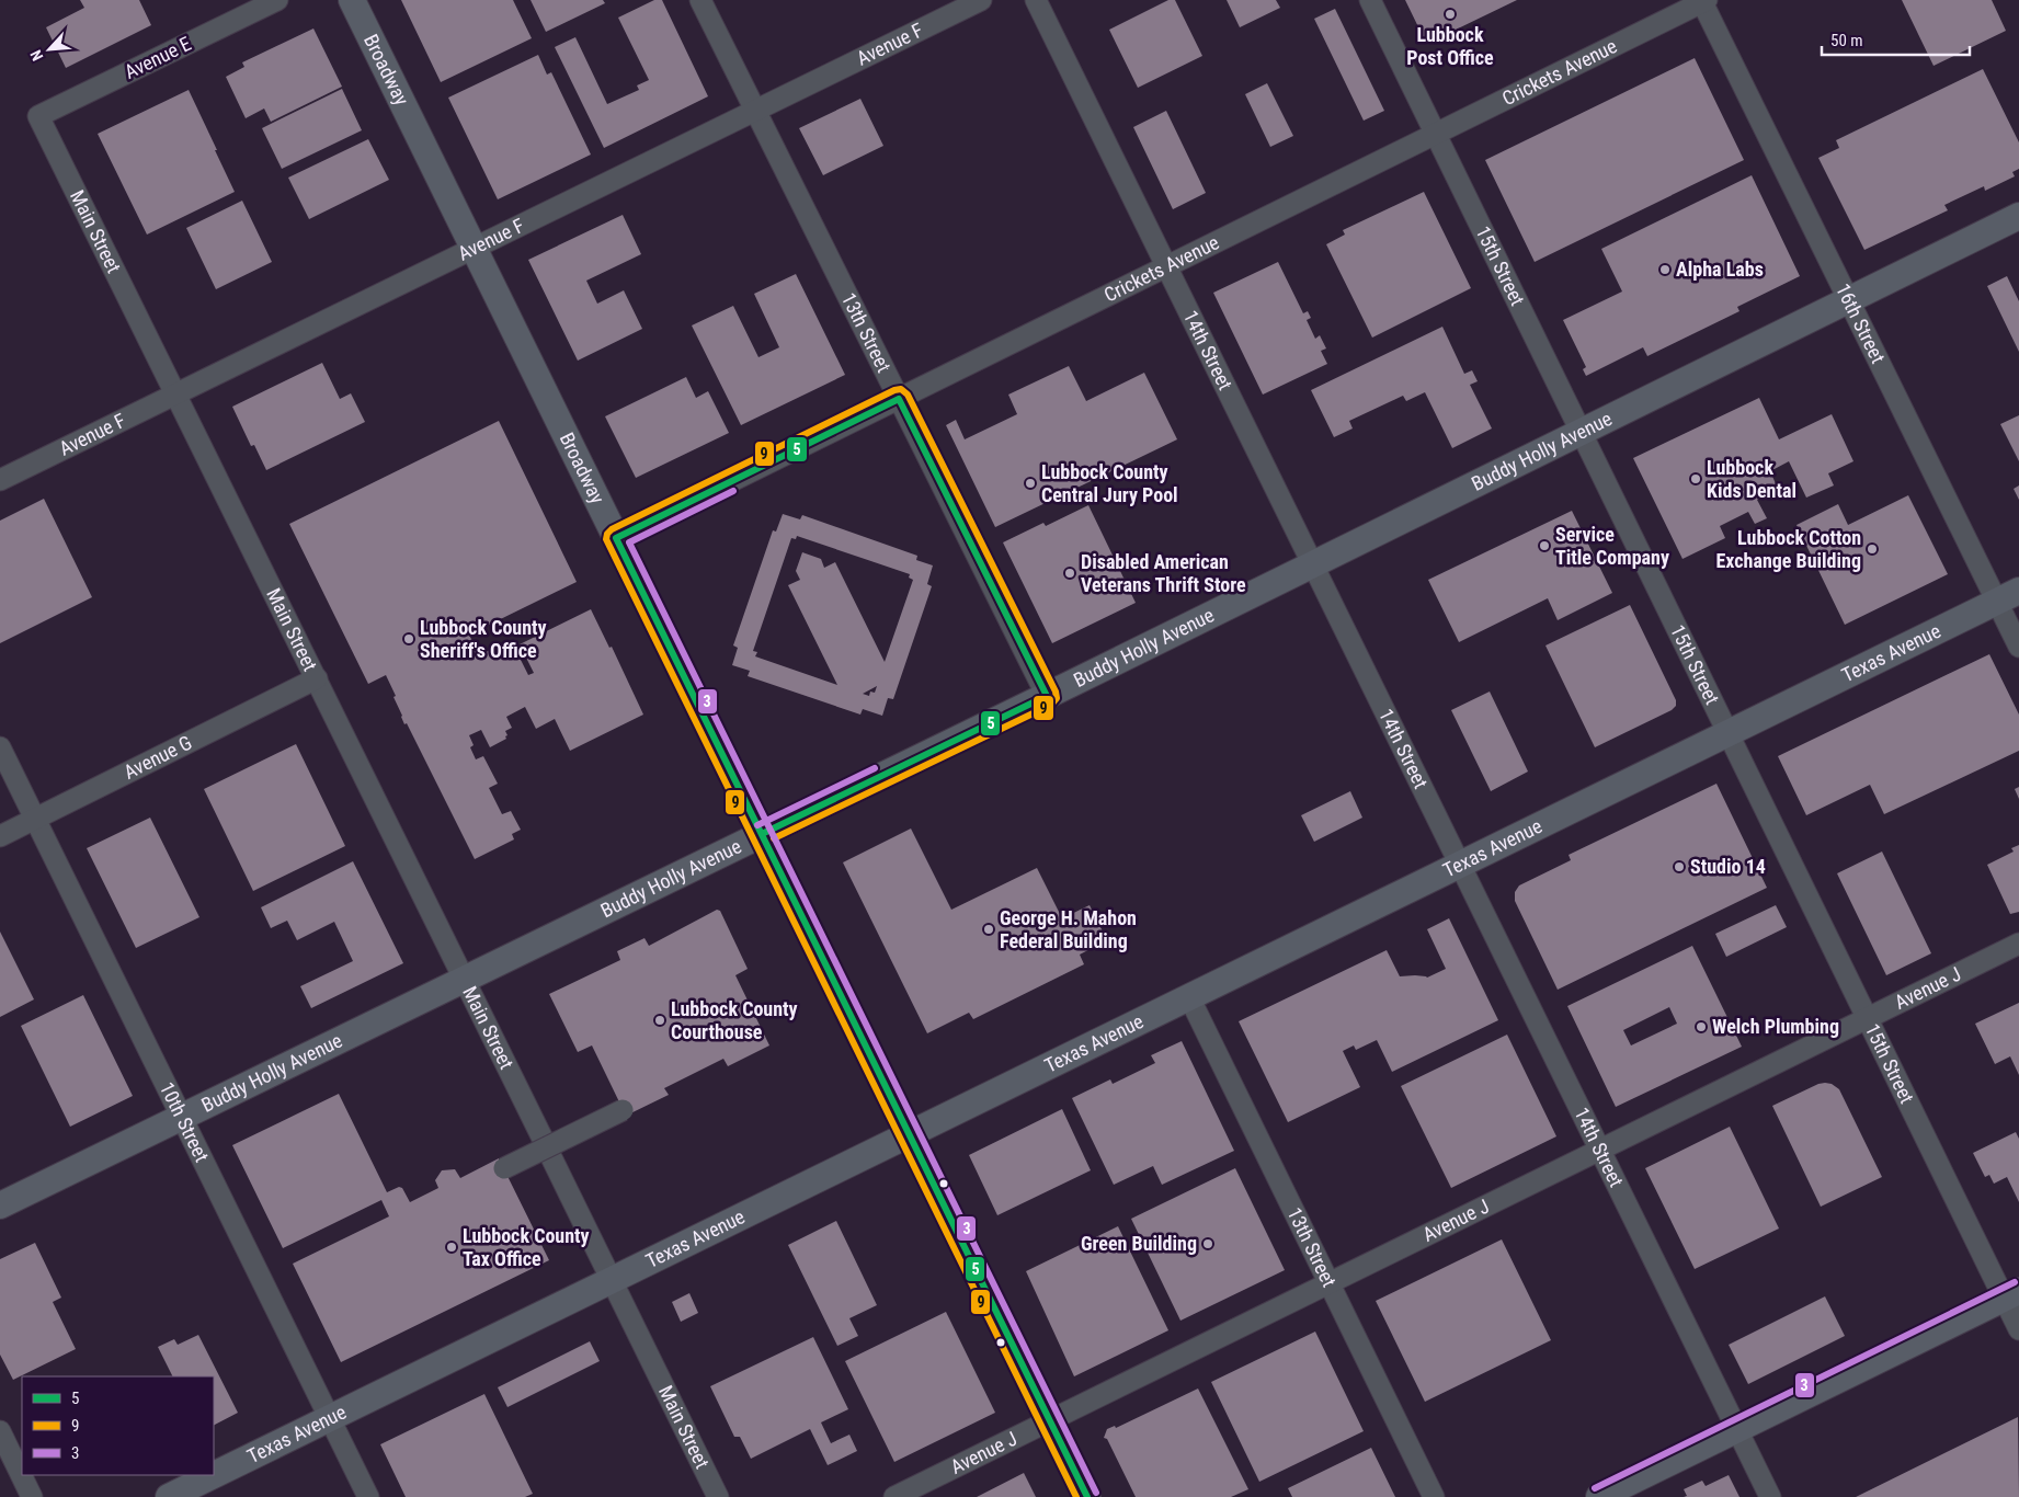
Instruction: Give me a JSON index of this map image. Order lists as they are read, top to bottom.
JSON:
{
  "streets": {
    "main road": ["Broadway", "Buddy Holly Avenue", "Texas Avenue"],
    "street": [
      "Avenue F",
      "Avenue E",
      "Crickets Avenue",
      "Main Street",
      "15th Street",
      "16th Street",
      "13th Street",
      "14th Street",
      "Avenue G",
      "Avenue J",
      "10th Street"
    ]
  },
  "crossings": [
    ["Avenue F", "Broadway"],
    ["Avenue F", "Main Street"],
    ["Avenue F", "13th Street"],
    ["Avenue E", "Main Street"],
    ["Broadway", "Crickets Avenue"],
    ["Broadway", "Buddy Holly Avenue"],
    ["Broadway", "Texas Avenue"],
    ["Broadway", "Avenue J"],
    ["Crickets Avenue", "15th Street"],
    ["Crickets Avenue", "16th Street"],
    ["Crickets Avenue", "13th Street"],
    ["Crickets Avenue", "14th Street"],
    ["Main Street", "Buddy Holly Avenue"],
    ["Main Street", "Texas Avenue"],
    ["Main Street", "Avenue G"],
    ["15th Street", "Buddy Holly Avenue"],
    ["15th Street", "Texas Avenue"],
    ["15th Street", "Avenue J"],
    ["16th Street", "Buddy Holly Avenue"],
    ["16th Street", "Texas Avenue"],
    ["13th Street", "Buddy Holly Avenue"],
    ["13th Street", "Texas Avenue"],
    ["13th Street", "Avenue J"],
    ["14th Street", "Buddy Holly Avenue"],
    ["14th Street", "Texas Avenue"],
    ["14th Street", "Avenue J"],
    ["Buddy Holly Avenue", "10th Street"],
    ["Texas Avenue", "10th Street"],
    ["Avenue G", "10th Street"]
  ],
  "places": [
    "Lubbock Post Office",
    "Alpha Labs",
    "Lubbock Kids Dental",
    "Lubbock County Central Jury Pool",
    "Service Title Company",
    "Lubbock Cotton Exchange Building",
    "Disabled American Veterans Thrift Store",
    "Lubbock County Sheriff's Office",
    "Studio 14",
    "George H. Mahon Federal Building",
    "Lubbock County Courthouse",
    "Welch Plumbing",
    "Green Building",
    "Lubbock County Tax Office"
  ],
  "lines": ["transit line 9", "transit line 5", "transit line 3"],
  "legend": ["5", "9", "3"],
  "scale_bar": "50 m",
  "north": "bottom left"
}
